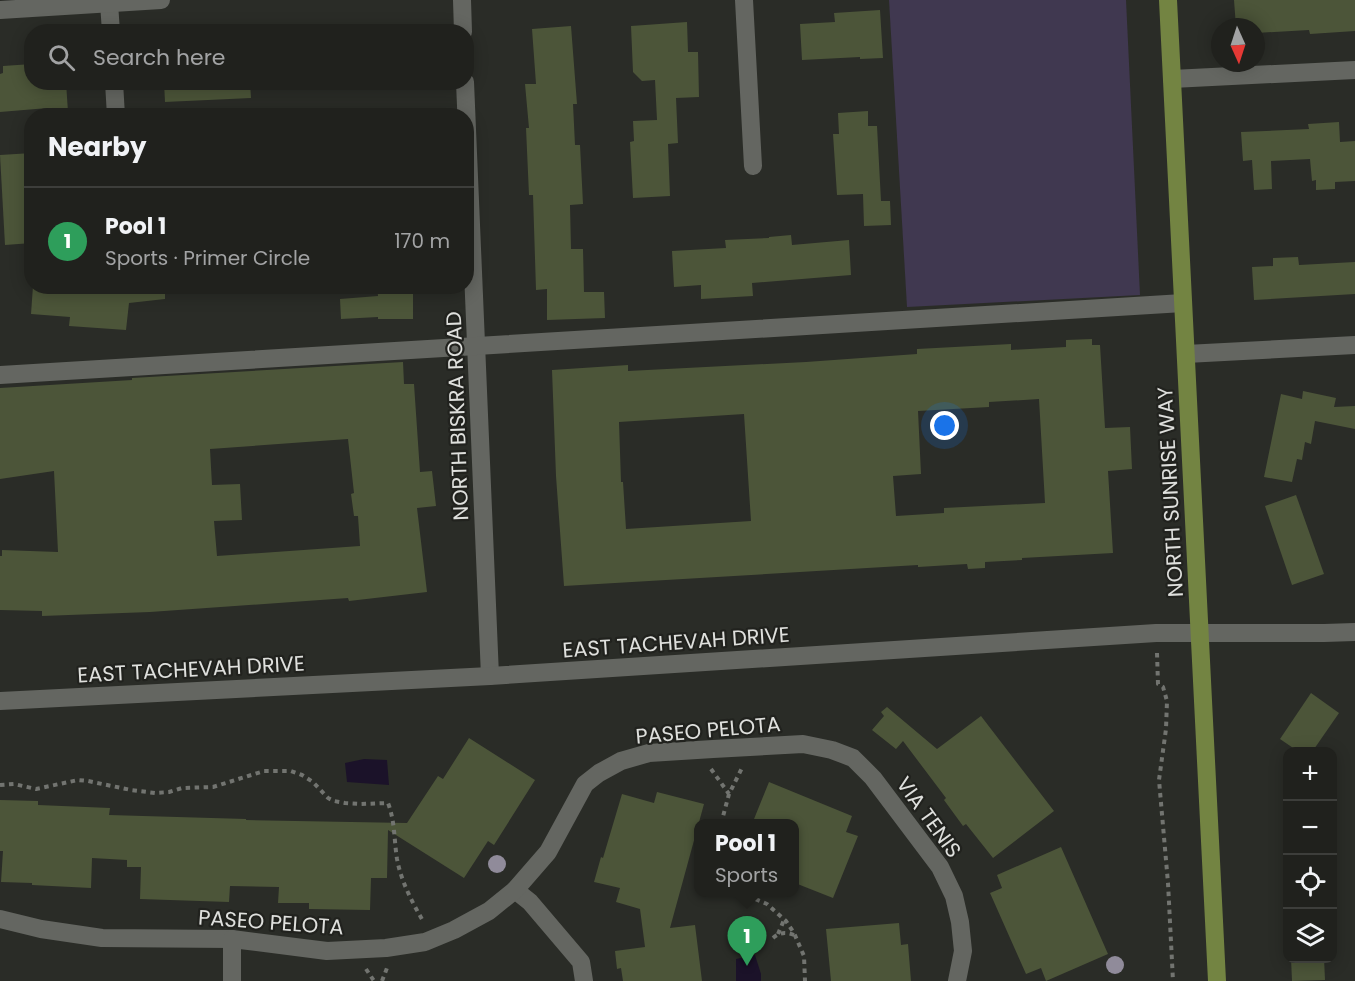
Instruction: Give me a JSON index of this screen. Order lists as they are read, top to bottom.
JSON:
{
  "streets": {
    "main road": ["NORTH SUNRISE WAY"],
    "street": [
      "NORTH BISKRA ROAD",
      "EAST TACHEVAH DRIVE",
      "PASEO PELOTA",
      "VIA TENIS"
    ]
  },
  "crossings": [
    ["NORTH BISKRA ROAD", "EAST TACHEVAH DRIVE"],
    ["NORTH SUNRISE WAY", "EAST TACHEVAH DRIVE"],
    ["PASEO PELOTA", "VIA TENIS"]
  ],
  "north": "bottom",
  "page": {
    "search": "Search here",
    "heading": "Nearby",
    "list": [
      {
        "mark": "1",
        "name": "Pool 1",
        "note": "Sports · Primer Circle",
        "value": "170 m"
      }
    ],
    "map_buttons": ["+", "−"],
    "popup": ["Pool 1", "Sports"],
    "pins": "1"
  }
}
